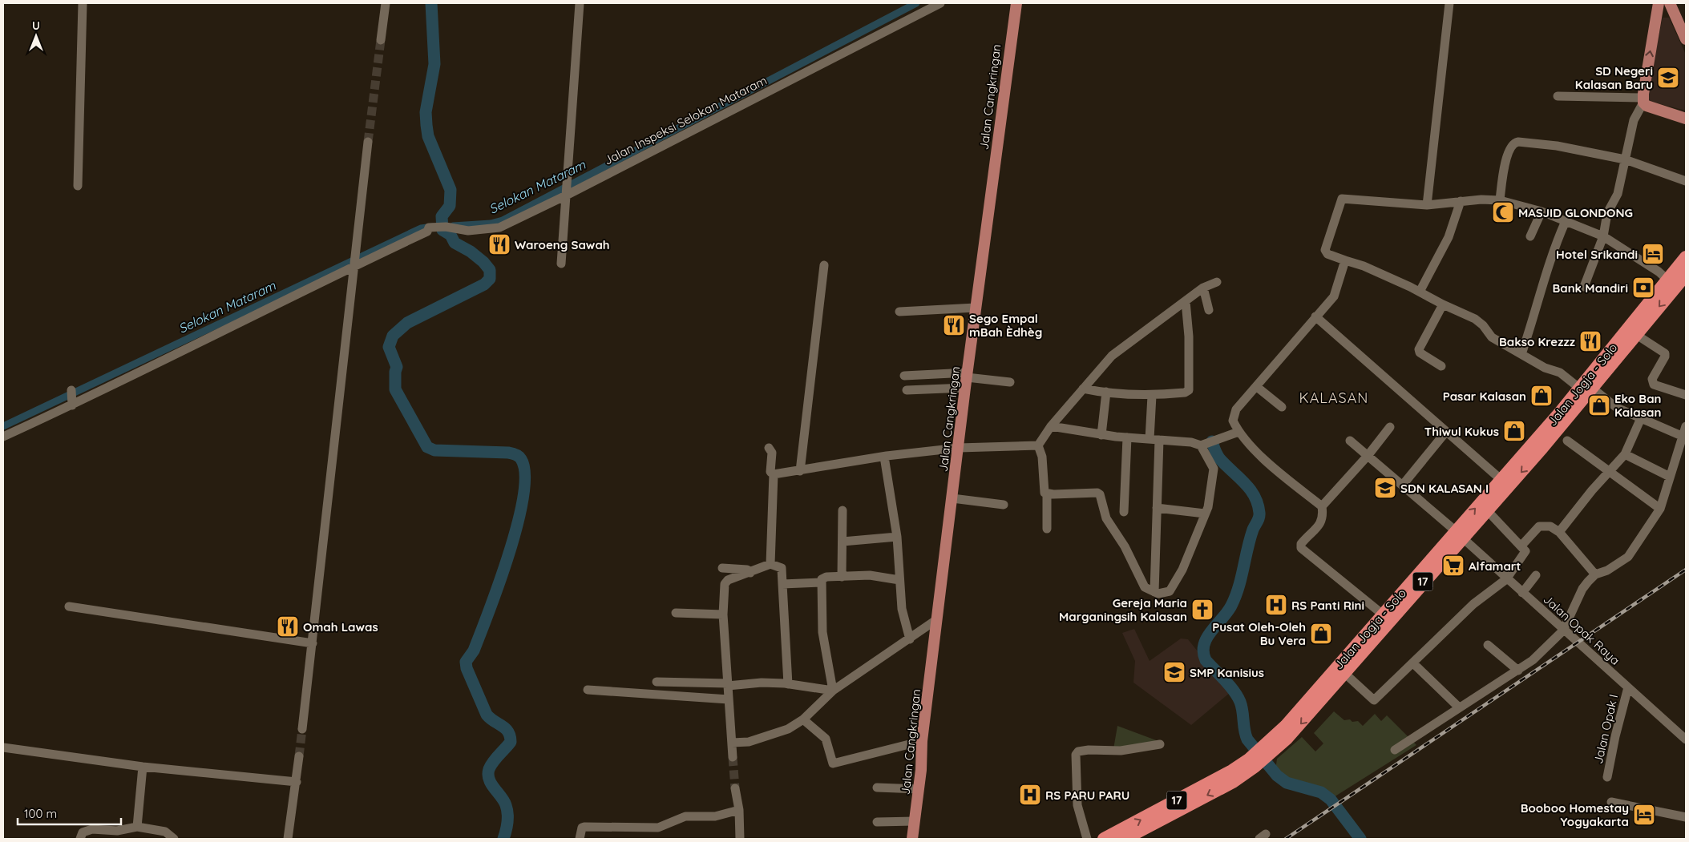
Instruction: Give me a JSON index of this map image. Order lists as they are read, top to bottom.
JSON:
{
  "streets": {
    "highway": ["Jalan Jogja - Solo", "17"],
    "main road": ["Jalan Cangkringan"],
    "street": ["Jalan Inspeksi Selokan Mataram", "Jalan Opak Raya", "Jalan Opak I"]
  },
  "crossings": [
    ["Jalan Jogja - Solo", "Jalan Opak Raya"],
    ["Jalan Opak Raya", "Jalan Opak I"]
  ],
  "districts": ["KALASAN"],
  "water": ["Selokan Mataram"],
  "places": {
    "school or university": ["SD Negeri Kalasan Baru", "SDN KALASAN I", "SMP Kanisius"],
    "mosque": ["MASJID GLONDONG"],
    "restaurant": [
      "Waroeng Sawah",
      "Sego Empal mBah Èdhèg",
      "Bakso Krezzz",
      "Omah Lawas"
    ],
    "hotel": ["Hotel Srikandi", "Booboo Homestay Yogyakarta"],
    "bank": ["Bank Mandiri"],
    "shop": [
      "Pasar Kalasan",
      "Eko Ban Kalasan",
      "Thiwul Kukus",
      "Pusat Oleh-Oleh Bu Vera"
    ],
    "supermarket": ["Alfamart"],
    "hospital": ["RS Panti Rini", "RS PARU PARU"],
    "church": ["Gereja Maria Marganingsih Kalasan"]
  },
  "scale_bar": "100 m",
  "north": "top"
}
